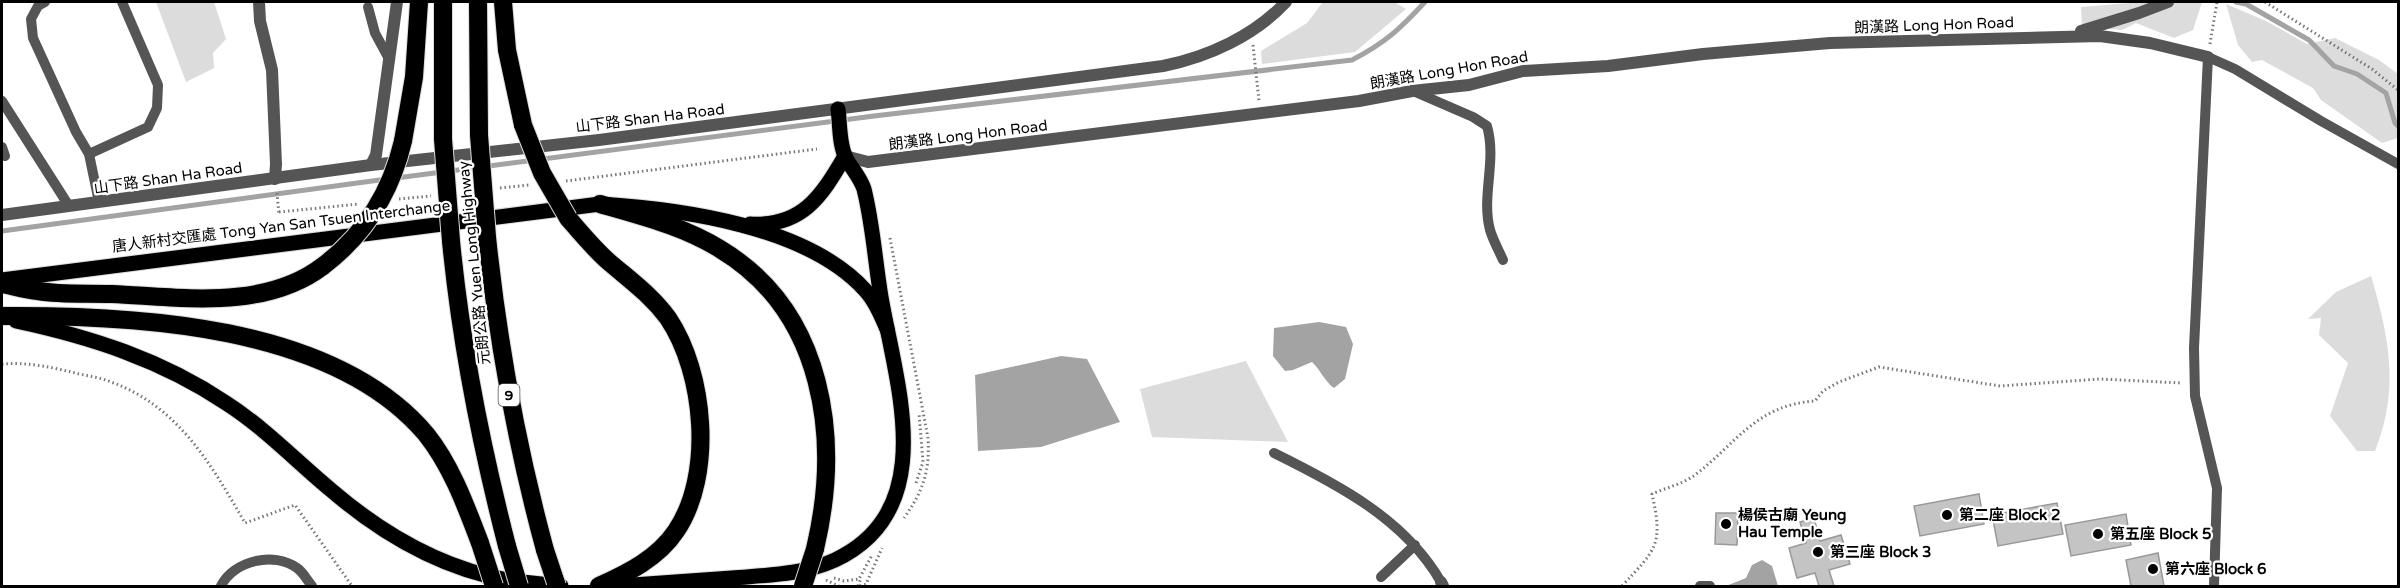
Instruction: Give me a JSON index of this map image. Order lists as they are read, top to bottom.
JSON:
{
  "streets": {
    "highway": ["元朗公路 Yuen Long Highway", "9"],
    "main road": ["唐人新村交匯處 Tong Yan San Tsuen Interchange"],
    "street": ["朗漢路 Long Hon Road", "山下路 Shan Ha Road"]
  },
  "places": [
    "第二座 Block 2",
    "楊侯古廟 Yeung Hau Temple",
    "第五座 Block 5",
    "第三座 Block 3",
    "第六座 Block 6"
  ]
}
